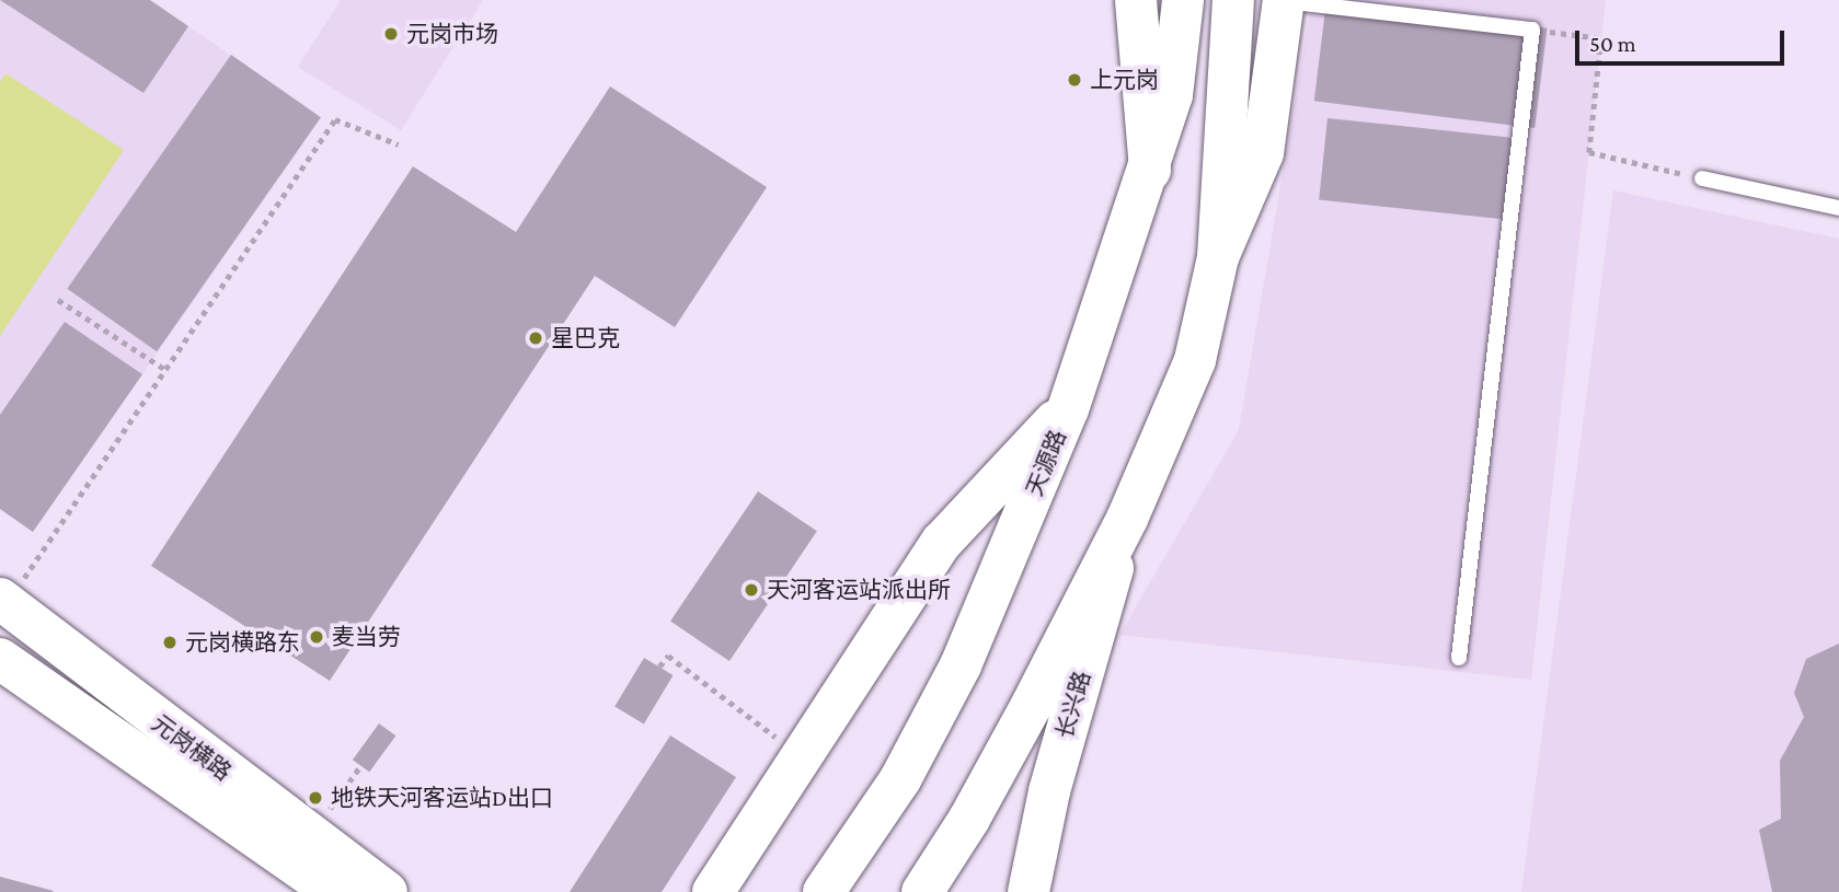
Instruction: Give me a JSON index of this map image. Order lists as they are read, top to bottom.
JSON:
{
  "streets": {
    "main road": ["天源路", "长兴路", "元岗横路"]
  },
  "places": [
    "元岗市场",
    "上元岗",
    "星巴克",
    "天河客运站派出所",
    "麦当劳",
    "元岗横路东",
    "地铁天河客运站D出口"
  ],
  "scale_bar": "50 m"
}
